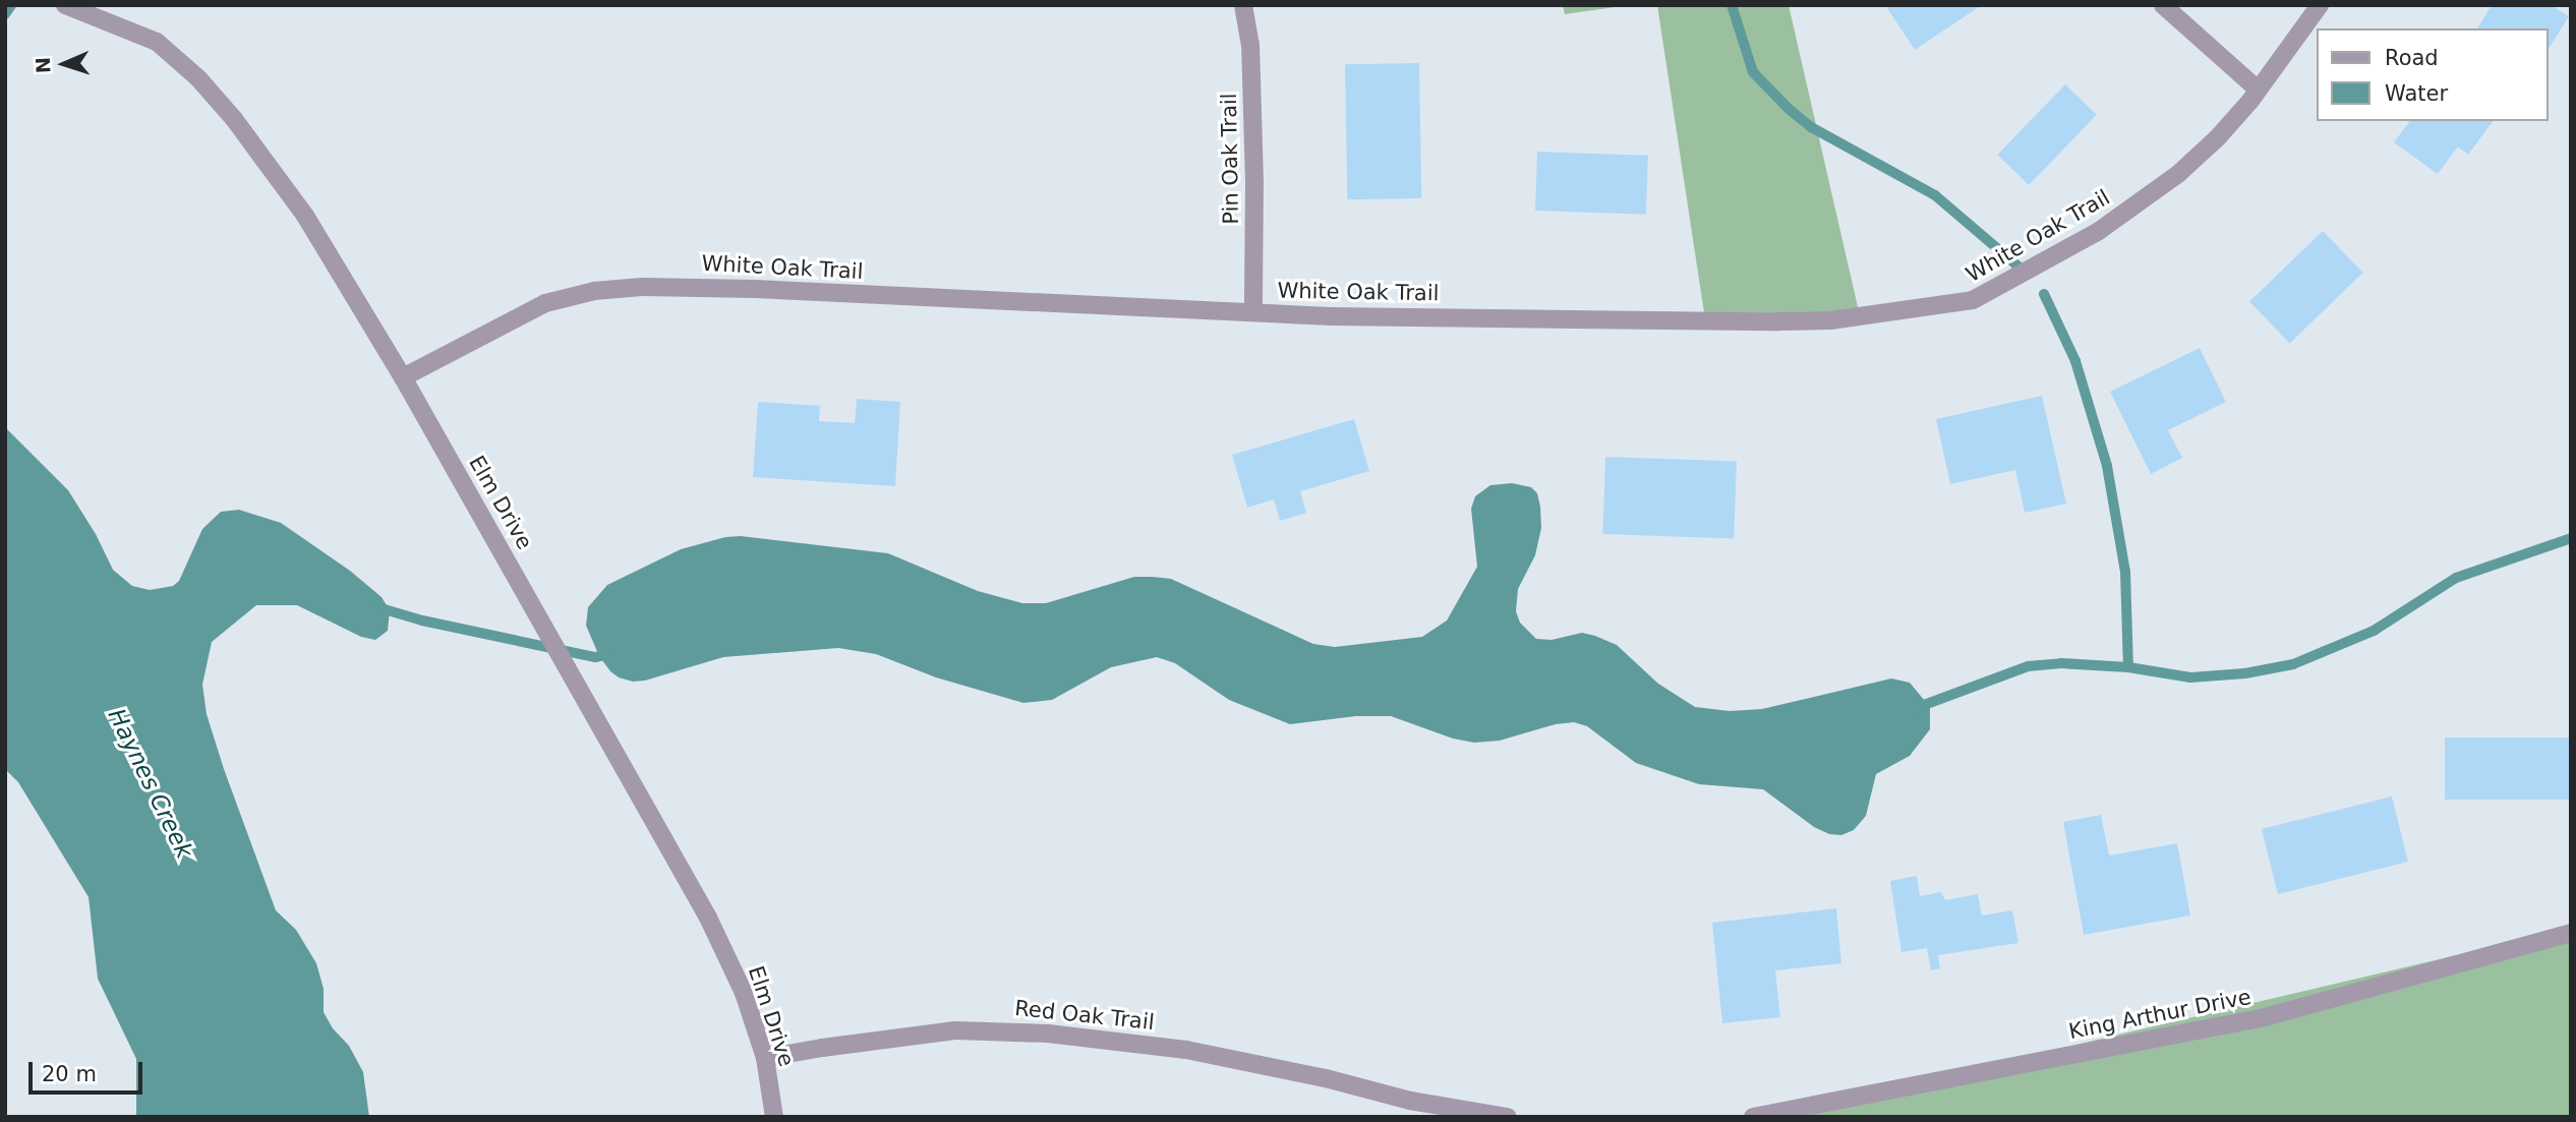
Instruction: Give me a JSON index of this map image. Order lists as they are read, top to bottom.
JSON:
{
  "streets": {
    "street": [
      "Pin Oak Trail",
      "White Oak Trail",
      "Elm Drive",
      "King Arthur Drive",
      "Red Oak Trail"
    ]
  },
  "crossings": [
    ["Pin Oak Trail", "White Oak Trail"],
    ["White Oak Trail", "Elm Drive"],
    ["Elm Drive", "Red Oak Trail"]
  ],
  "water": ["Haynes Creek"],
  "legend": ["Road", "Water"],
  "scale_bar": "20 m",
  "north": "left"
}
